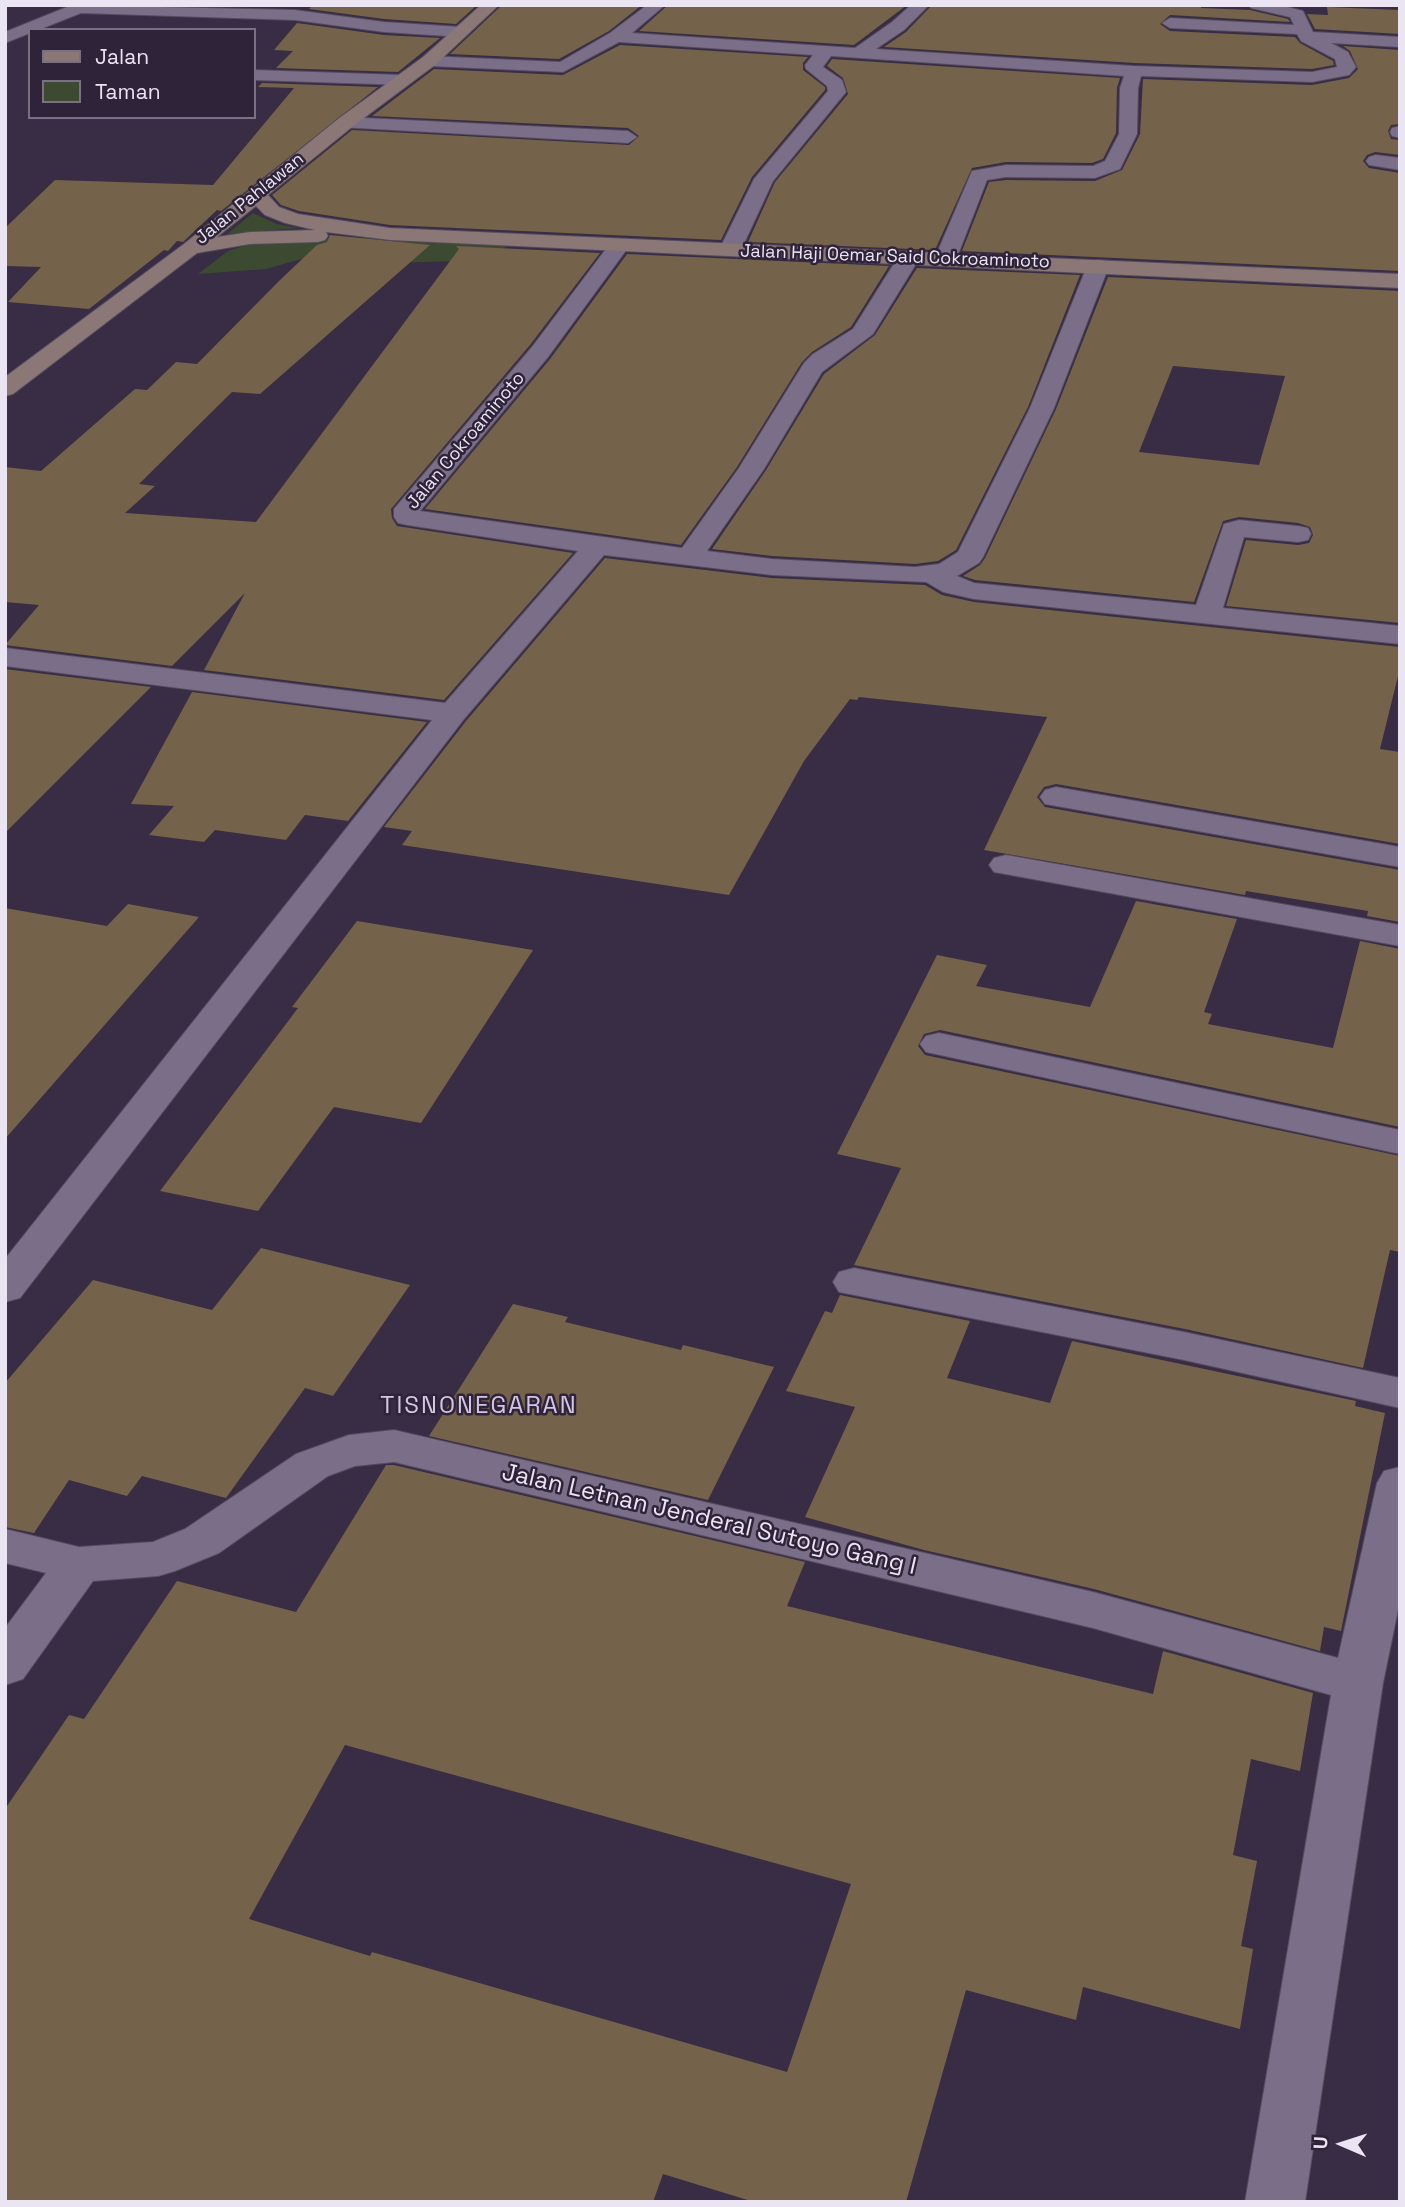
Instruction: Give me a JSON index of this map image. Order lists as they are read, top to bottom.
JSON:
{
  "streets": {
    "main road": ["Jalan Pahlawan", "Jalan Haji Oemar Said Cokroaminoto"],
    "street": ["Jalan Cokroaminoto", "Jalan Letnan Jenderal Sutoyo Gang I"]
  },
  "crossings": [
    ["Jalan Haji Oemar Said Cokroaminoto", "Jalan Cokroaminoto"]
  ],
  "districts": ["TISNONEGARAN"],
  "legend": ["Jalan", "Taman"],
  "north": "left"
}
